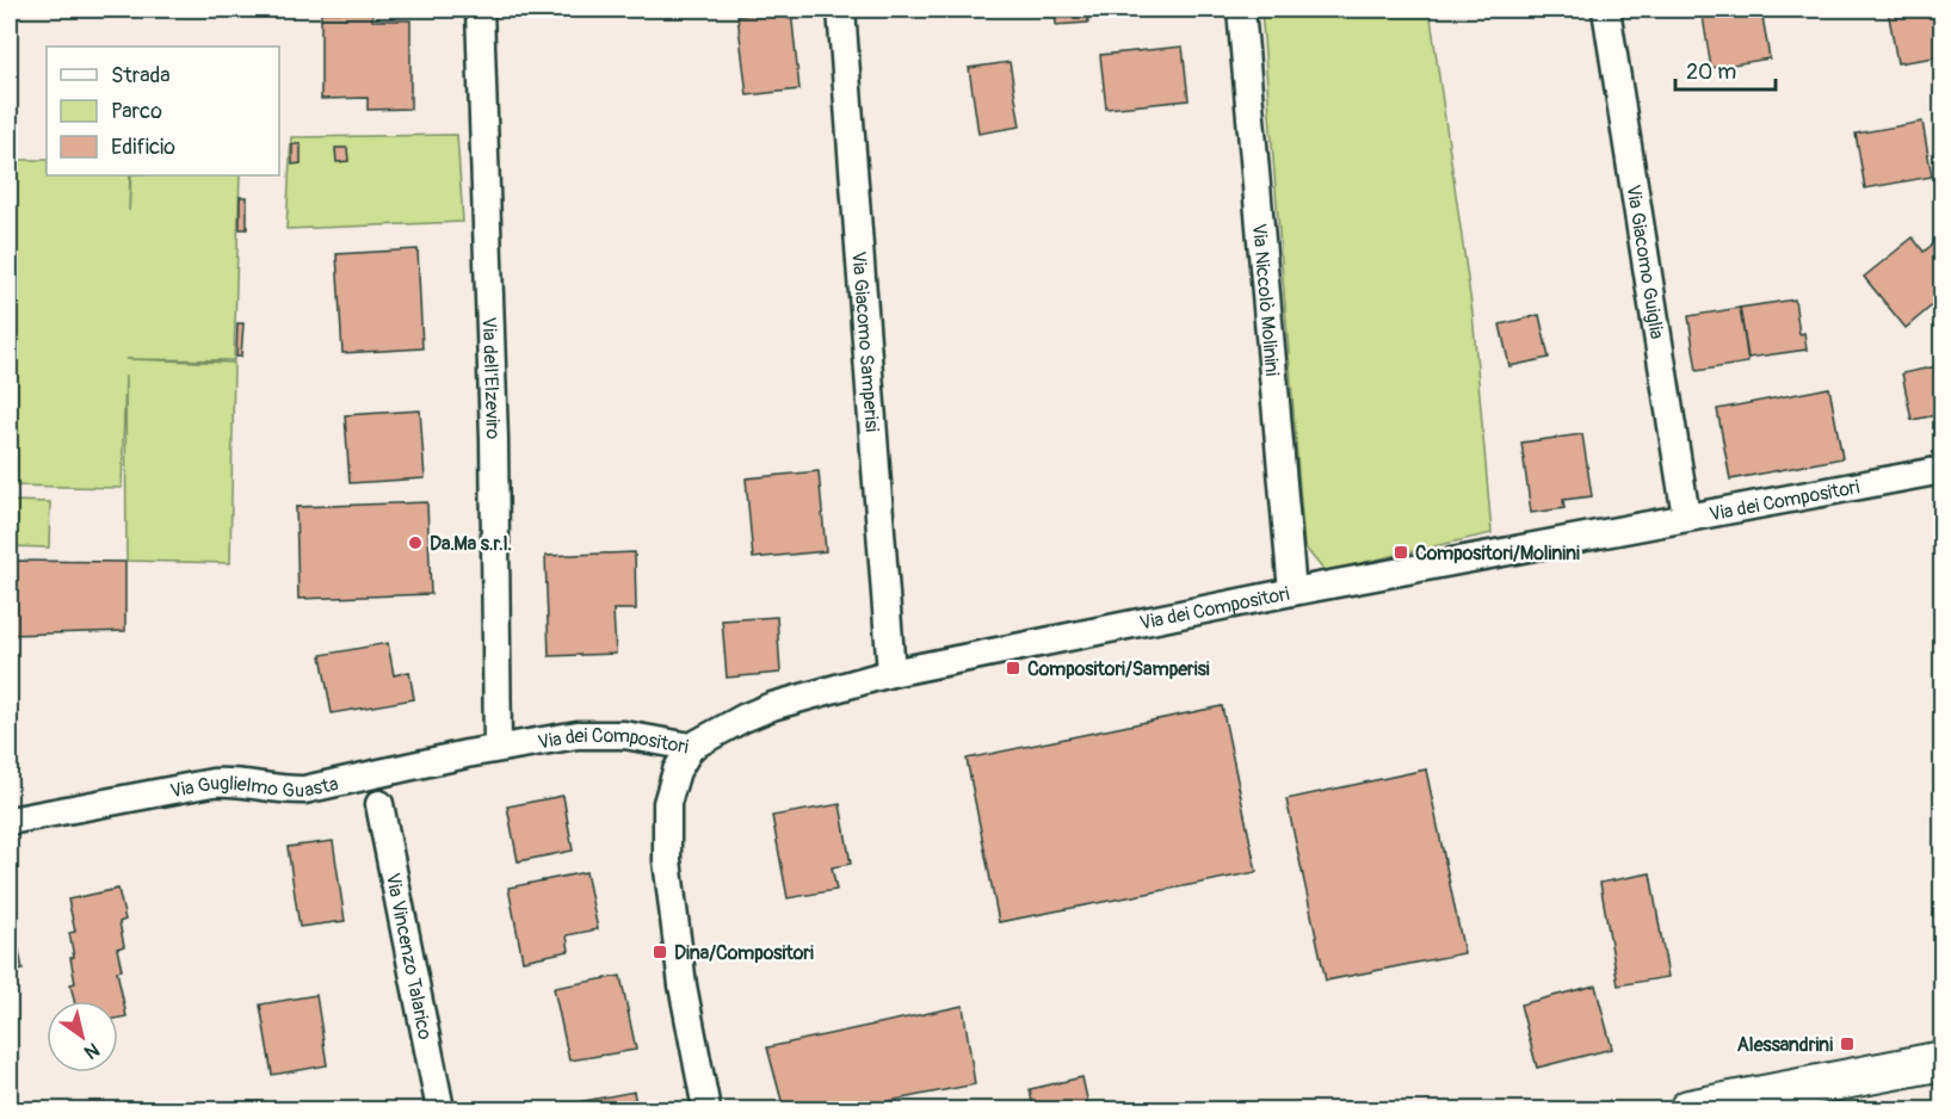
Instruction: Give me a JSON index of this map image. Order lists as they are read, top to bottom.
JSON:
{
  "streets": {
    "street": [
      "Via Giacomo Guiglia",
      "Via Niccolò Molinini",
      "Via Giacomo Samperisi",
      "Via dell'Elzeviro",
      "Via dei Compositori",
      "Via Guglielmo Guasta",
      "Via Vincenzo Talarico"
    ]
  },
  "crossings": [
    ["Via Giacomo Guiglia", "Via dei Compositori"],
    ["Via Niccolò Molinini", "Via dei Compositori"],
    ["Via Giacomo Samperisi", "Via dei Compositori"],
    ["Via dell'Elzeviro", "Via dei Compositori"],
    ["Via dell'Elzeviro", "Via Guglielmo Guasta"],
    ["Via dei Compositori", "Via Guglielmo Guasta"]
  ],
  "places": {
    "other": ["Da.Ma s.r.l."],
    "transit": [
      "Compositori/Molinini",
      "Compositori/Samperisi",
      "Dina/Compositori",
      "Alessandrini"
    ]
  },
  "legend": ["Strada", "Parco", "Edificio"],
  "scale_bar": "20 m",
  "north": "bottom right"
}
